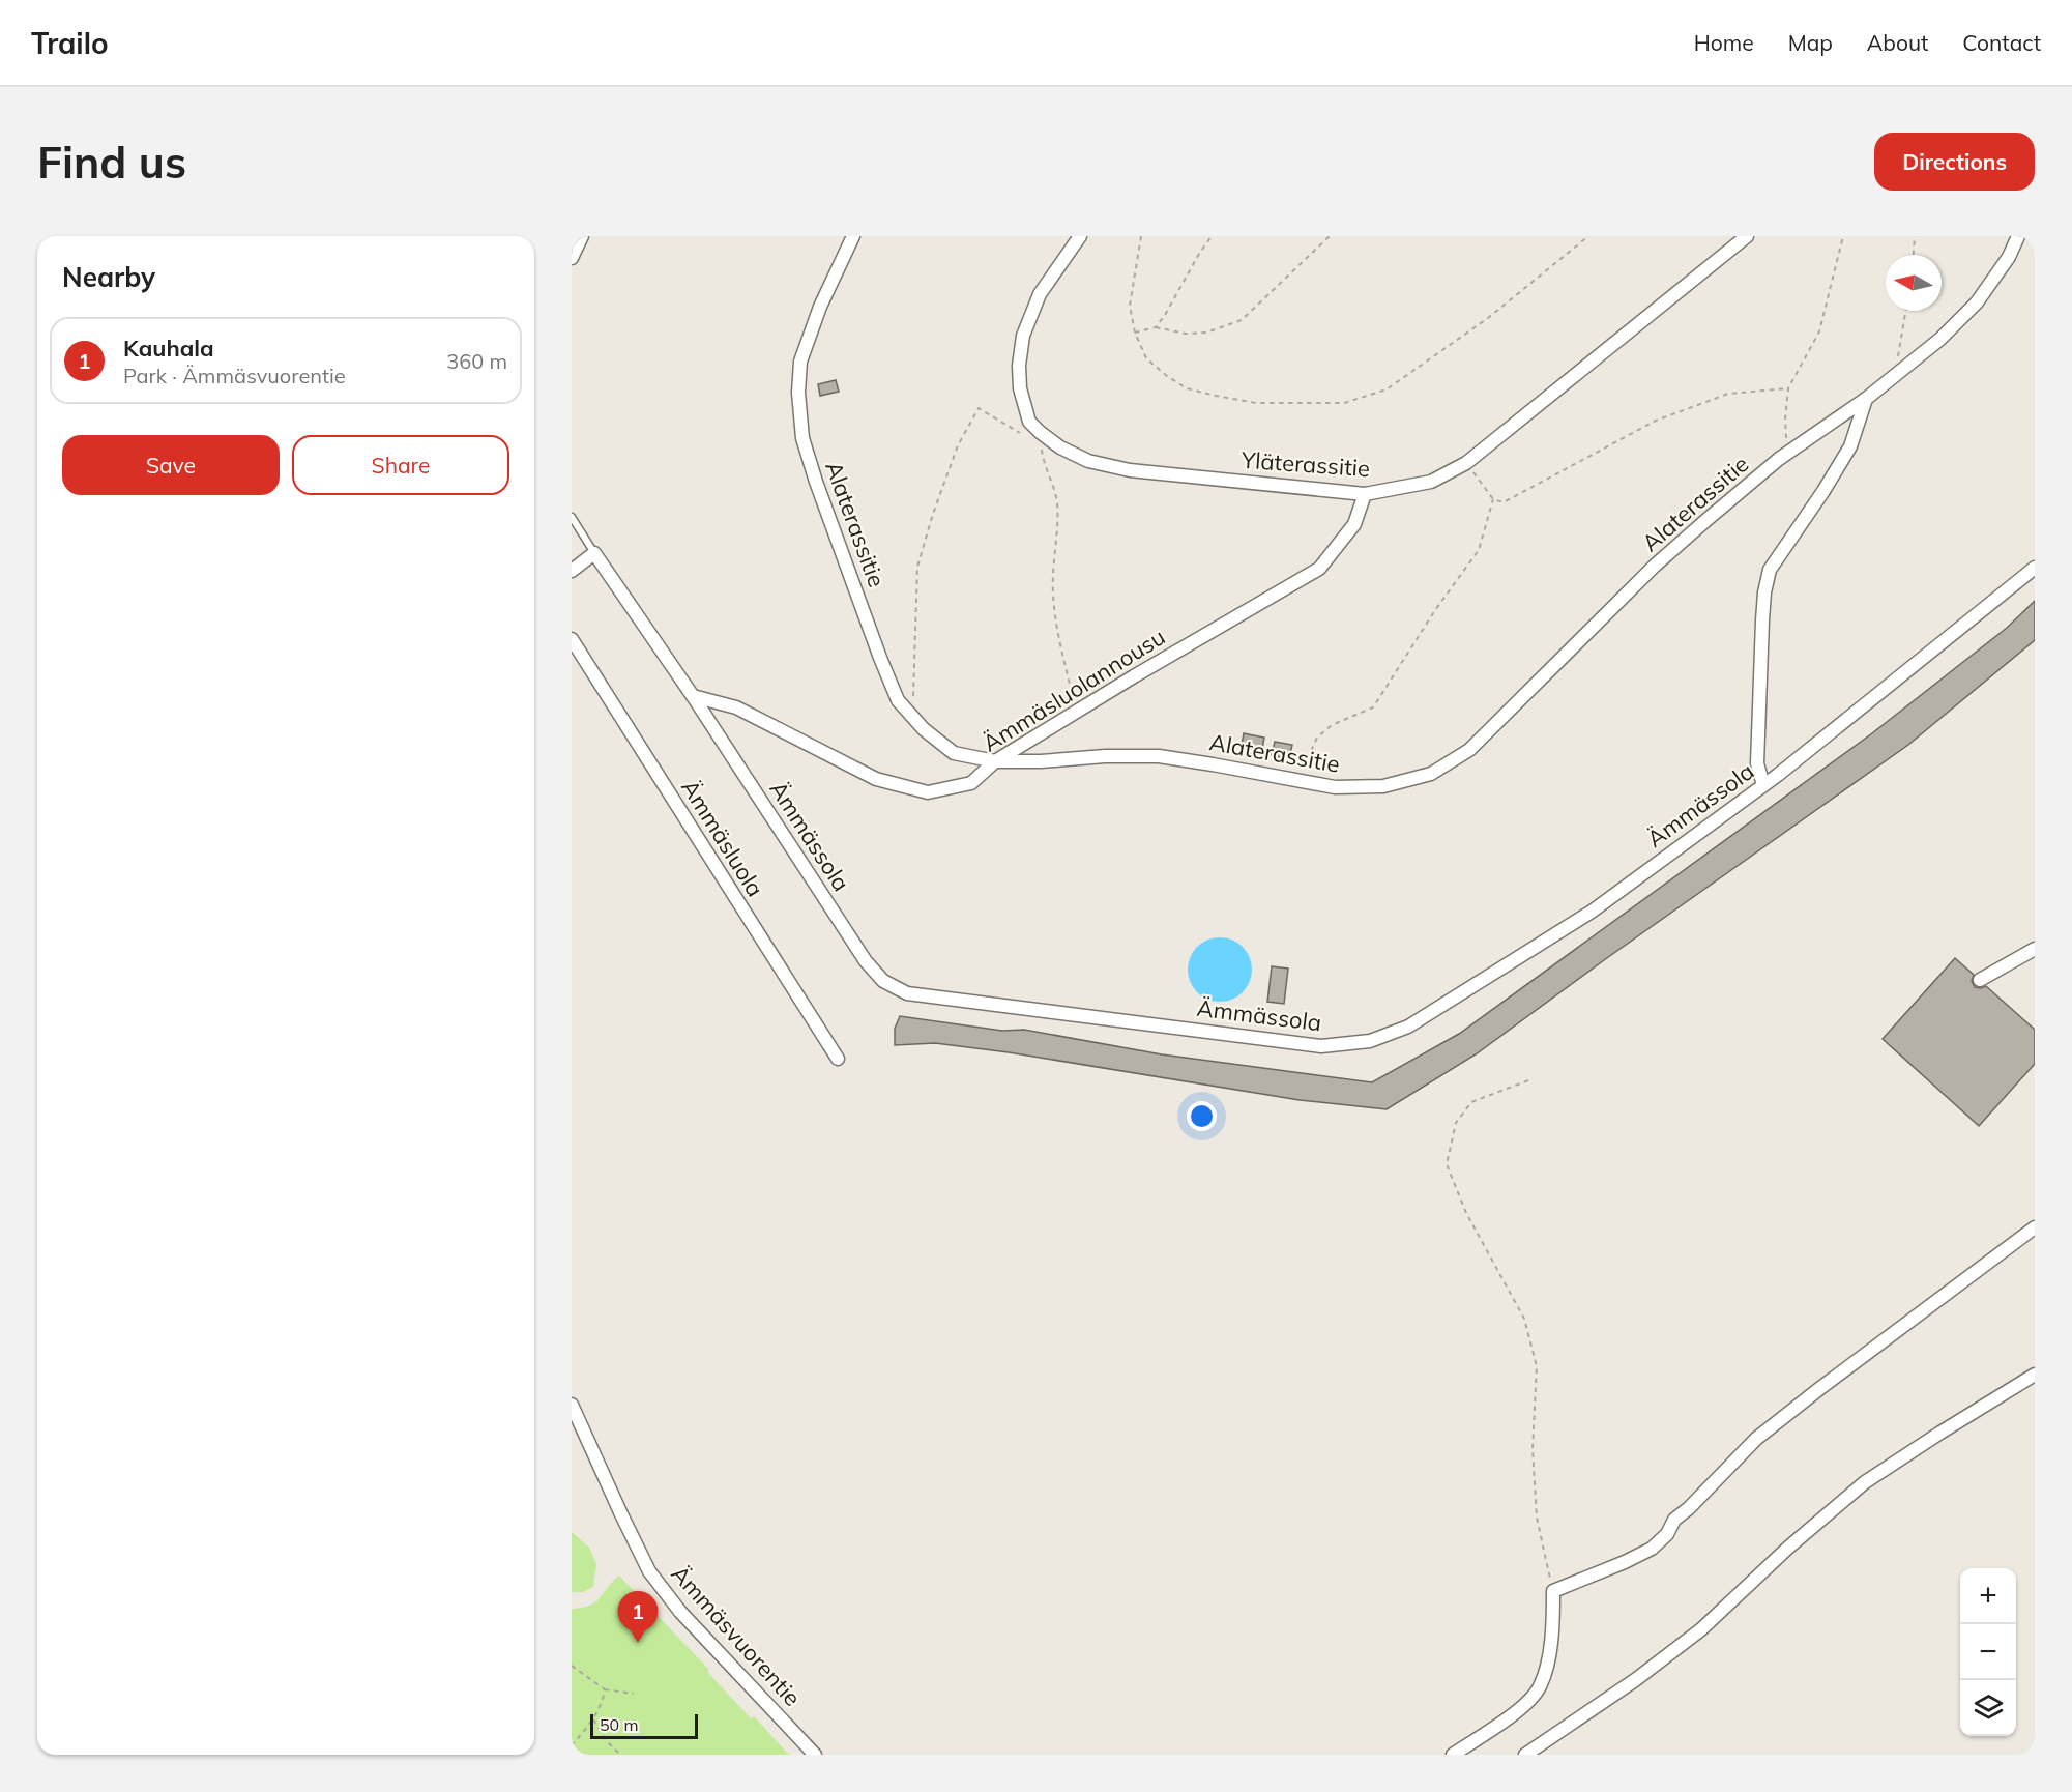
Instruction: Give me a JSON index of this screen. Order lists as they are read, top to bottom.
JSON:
{
  "streets": {
    "street": [
      "Yläterassitie",
      "Alaterassitie",
      "Ämmäsluolannousu",
      "Ämmässola",
      "Ämmäsluola",
      "Ämmäsvuorentie"
    ]
  },
  "crossings": [
    ["Yläterassitie", "Ämmäsluolannousu"],
    ["Alaterassitie", "Ämmäsluolannousu"],
    ["Ämmäsluolannousu", "Ämmässola"]
  ],
  "scale_bar": "50 m",
  "north": "left",
  "page": {
    "header": "Trailo",
    "nav": [
      "Home",
      "Map",
      "About",
      "Contact"
    ],
    "buttons": [
      "Directions",
      ["Save", "Share"]
    ],
    "title": "Find us",
    "heading": "Nearby",
    "list": [
      {
        "mark": "1",
        "name": "Kauhala",
        "note": "Park · Ämmäsvuorentie",
        "value": "360 m"
      }
    ],
    "map_buttons": ["+", "−"],
    "pins": "1",
    "scale": "50 m"
  }
}
